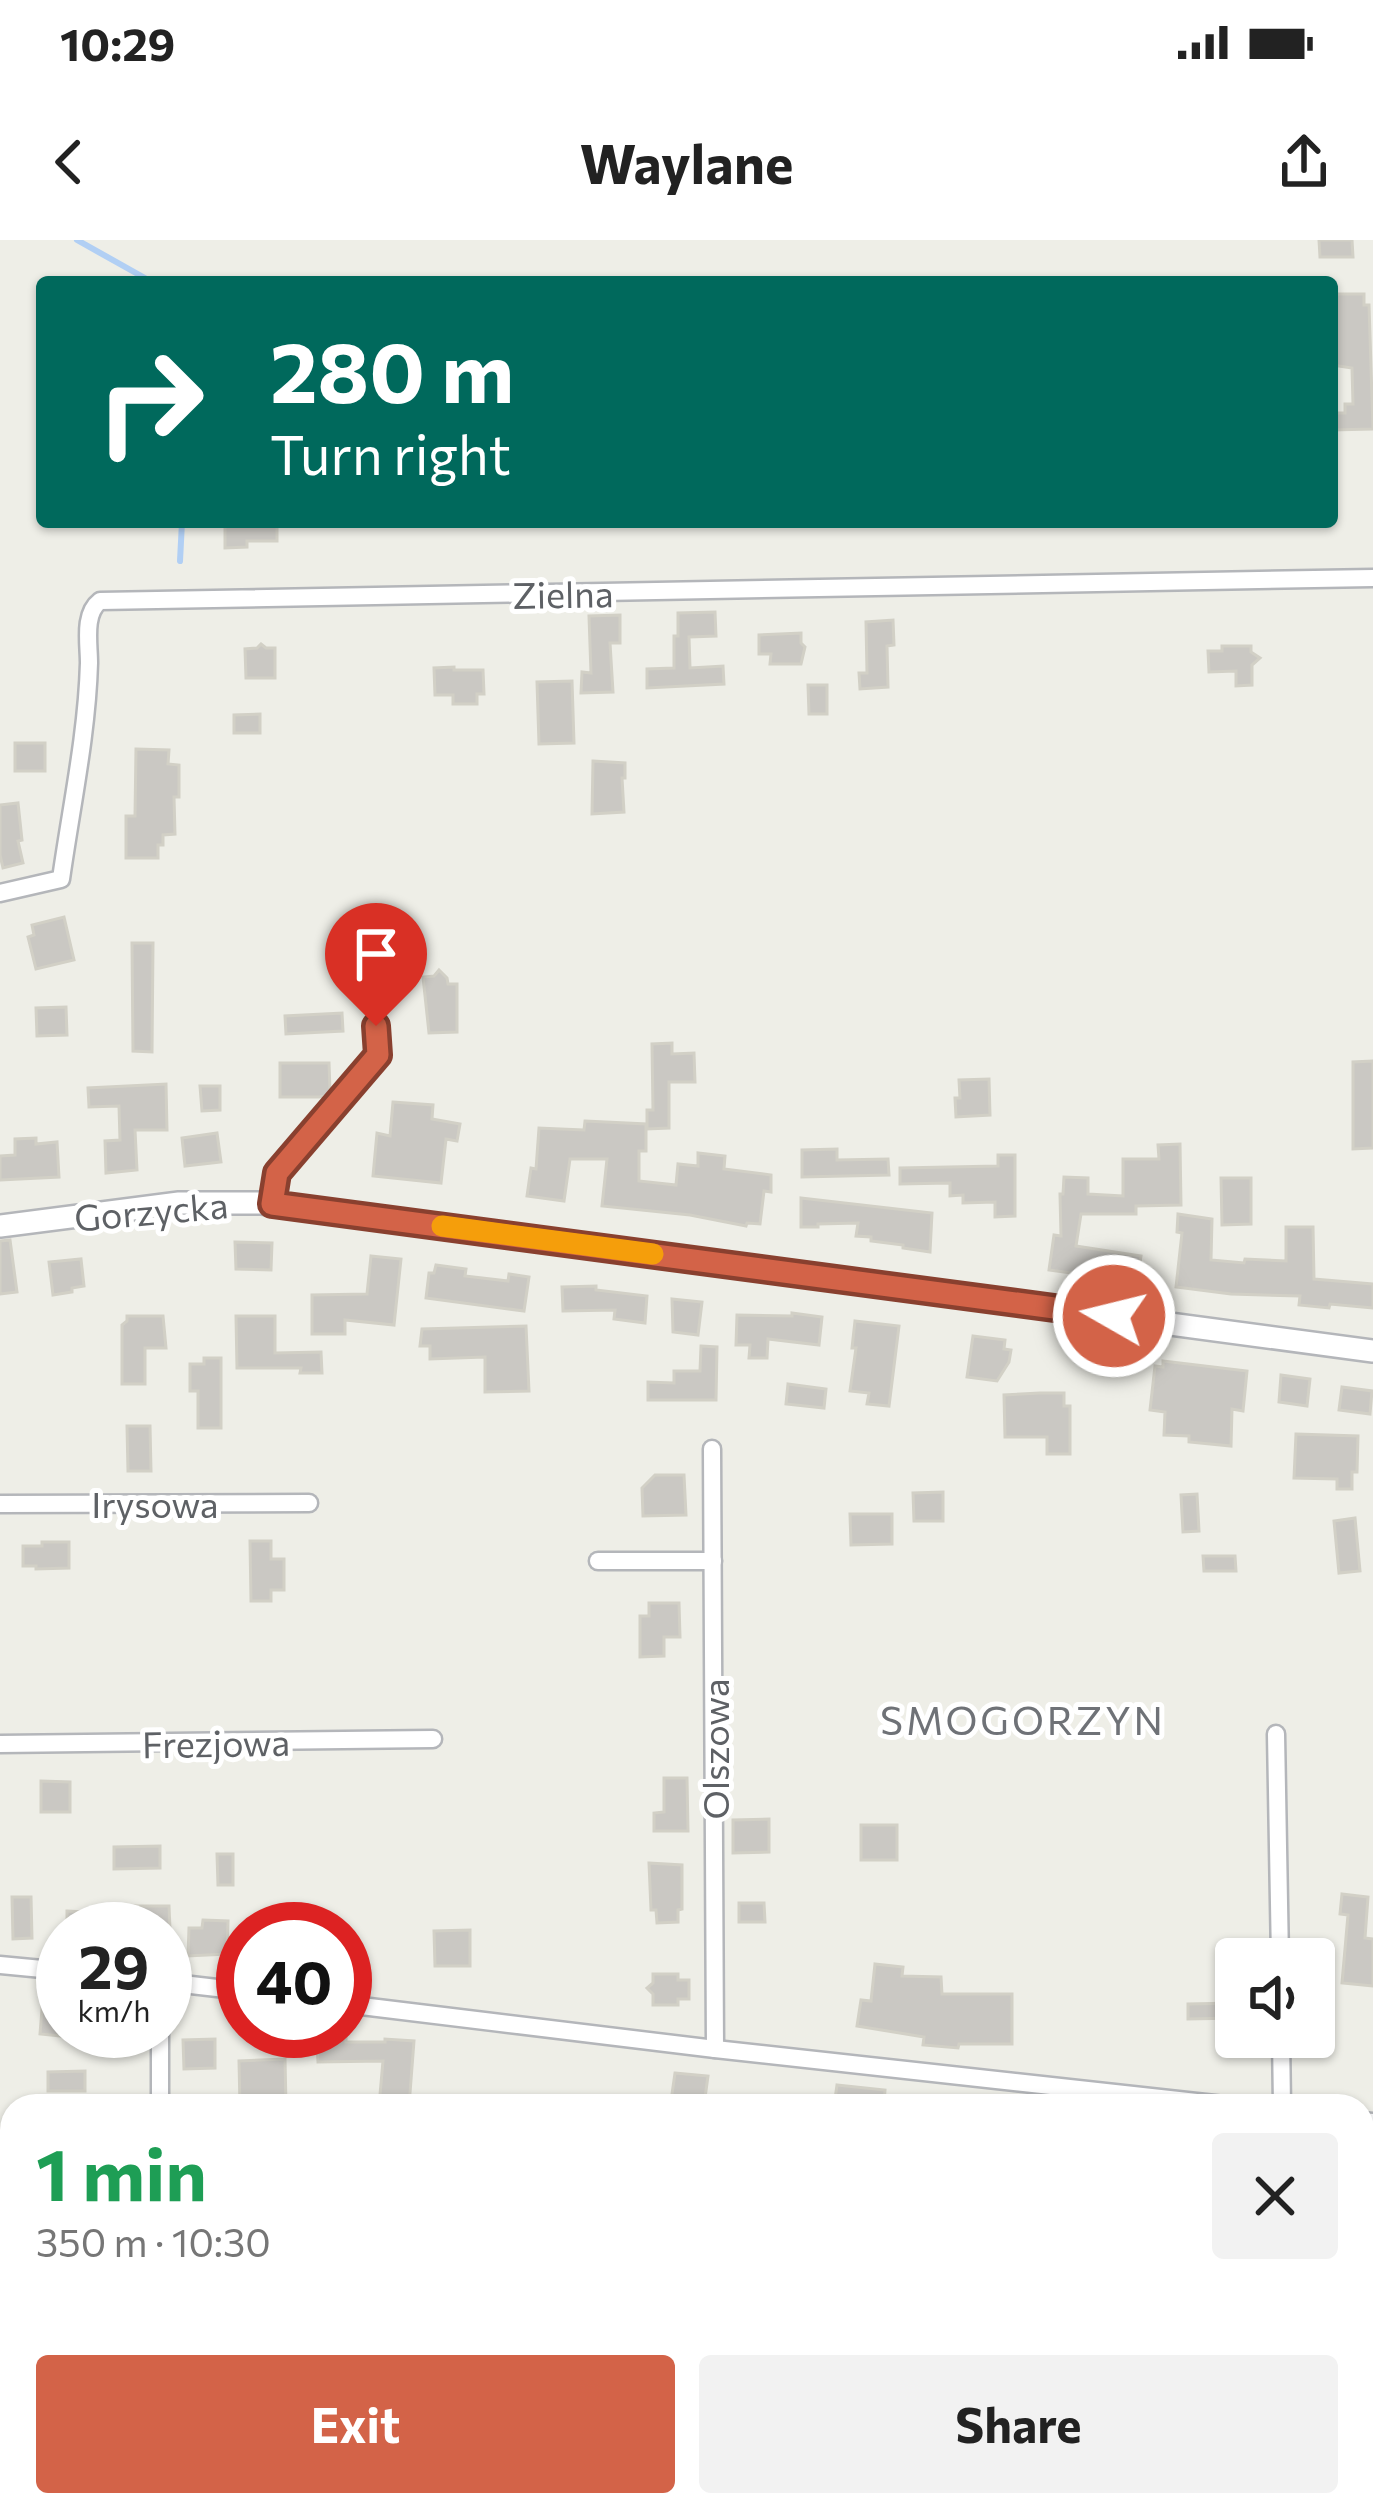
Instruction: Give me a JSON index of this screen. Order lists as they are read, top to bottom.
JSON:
{
  "streets": {
    "street": [
      "Zielna",
      "Gorzycka",
      "Irysowa",
      "Frezjowa",
      "Olszowa"
    ]
  },
  "districts": ["SMOGORZYN"],
  "page": {
    "status": "10:29",
    "header": "Waylane",
    "turn": ["280 m", "Turn right"],
    "speed": "29 km/h",
    "limit": "40",
    "heading": ["1 min", "350 m · 10:30"],
    "buttons": ["Exit", "Share"]
  }
}
